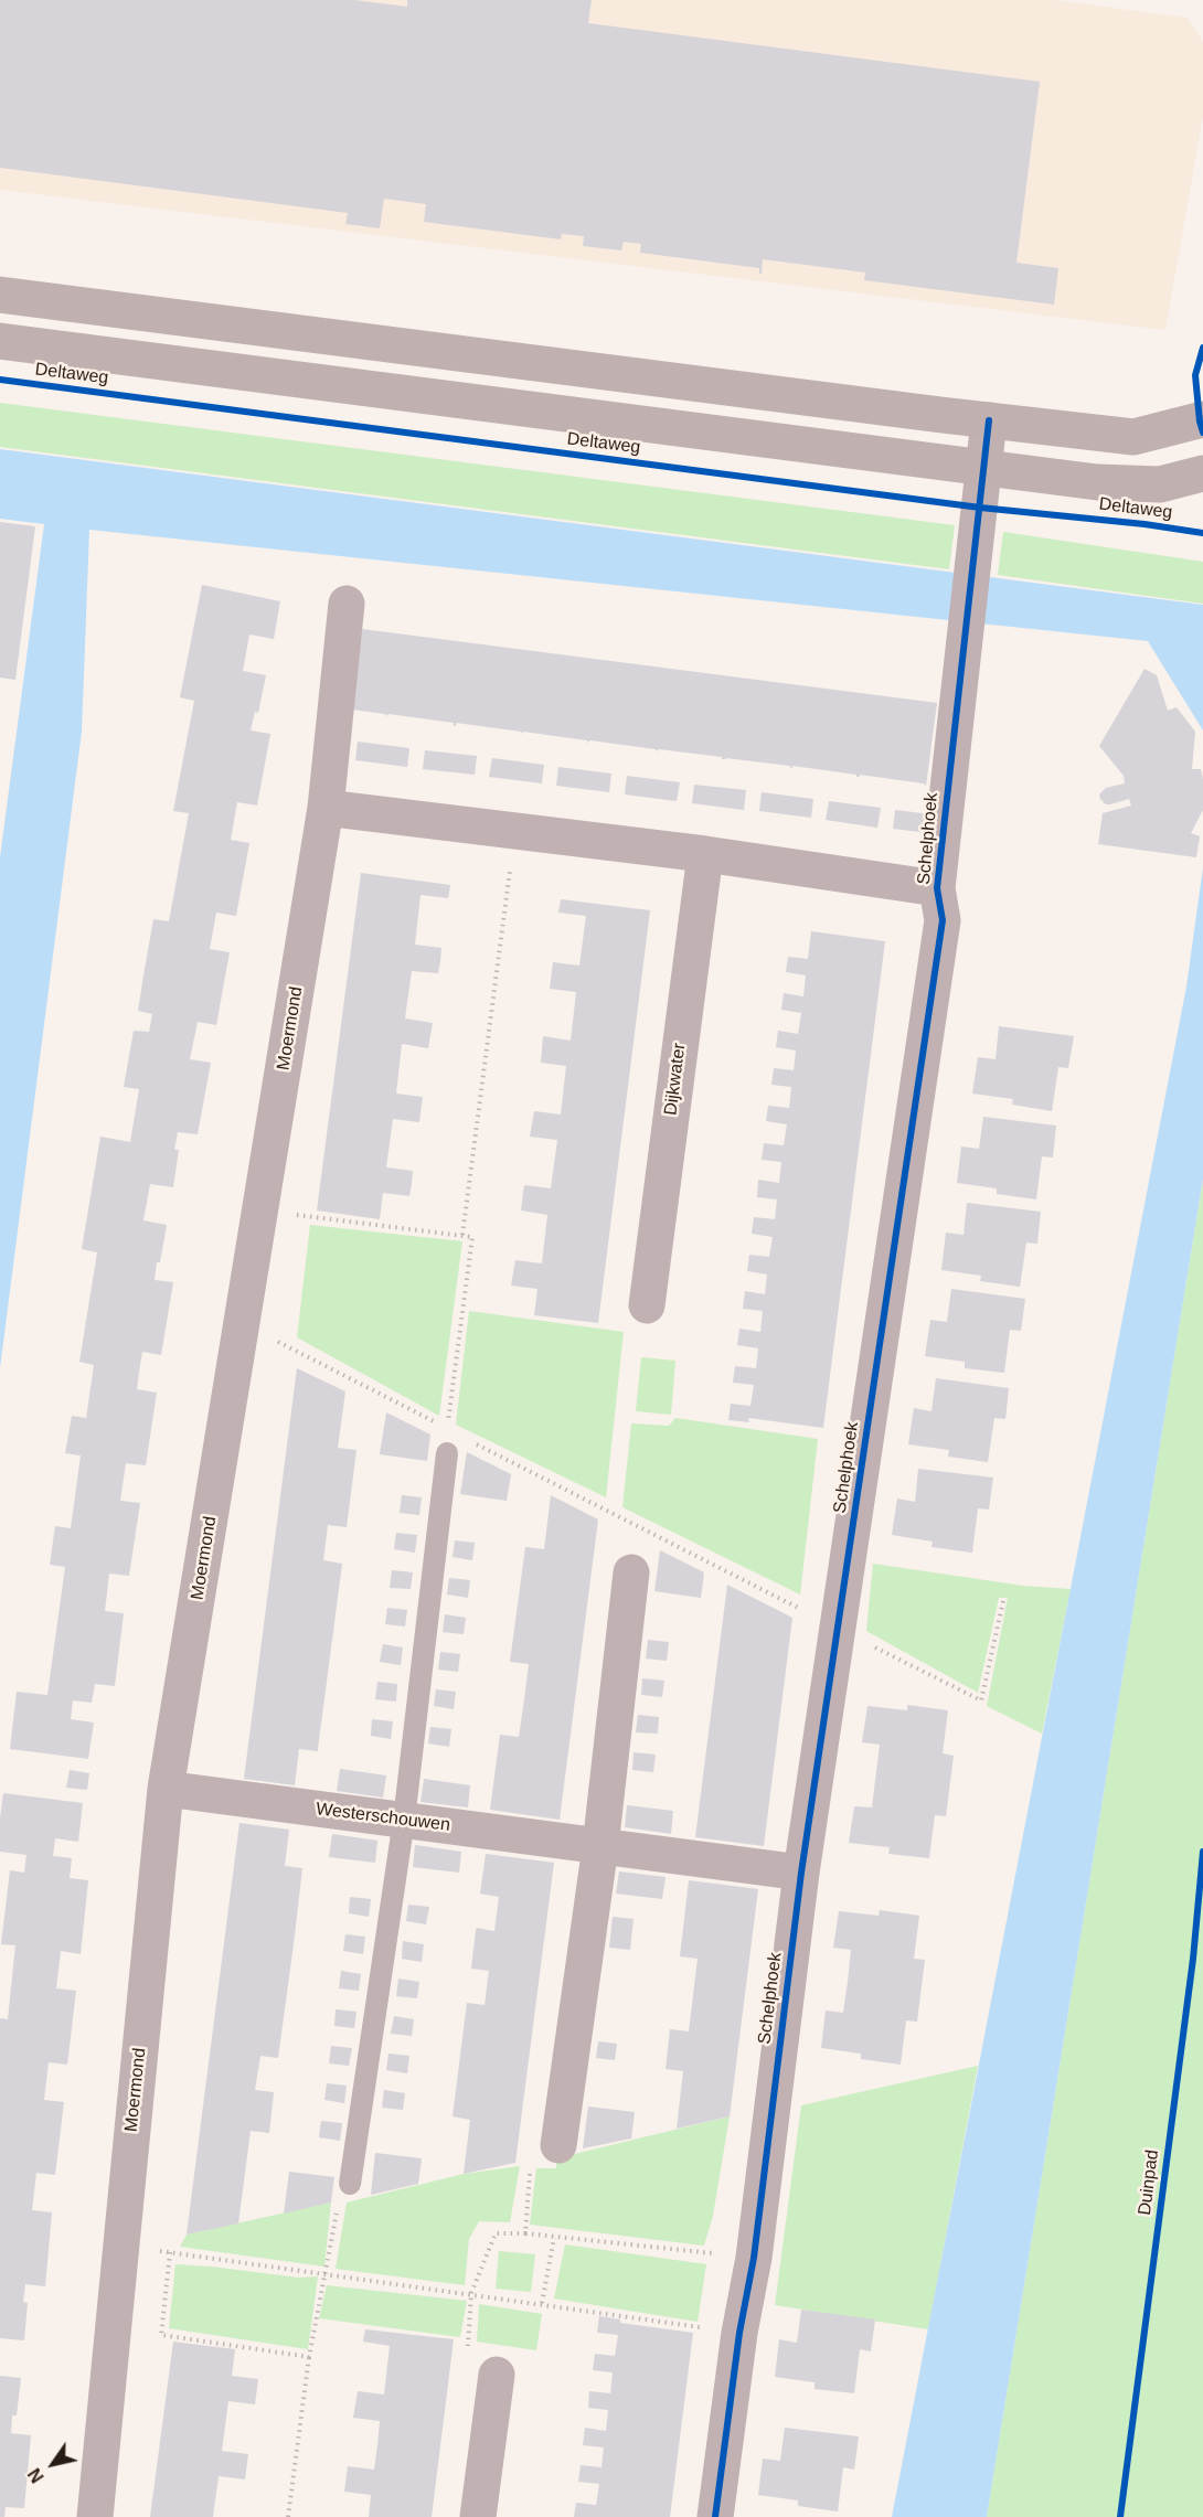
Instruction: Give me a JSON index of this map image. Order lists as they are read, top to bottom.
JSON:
{
  "streets": {
    "street": [
      "Deltaweg",
      "Schelphoek",
      "Moermond",
      "Dijkwater",
      "Westerschouwen"
    ],
    "cycle path": ["Duinpad"]
  },
  "crossings": [
    ["Deltaweg", "Schelphoek"],
    ["Schelphoek", "Westerschouwen"],
    ["Moermond", "Westerschouwen"]
  ],
  "north": "bottom left"
}
